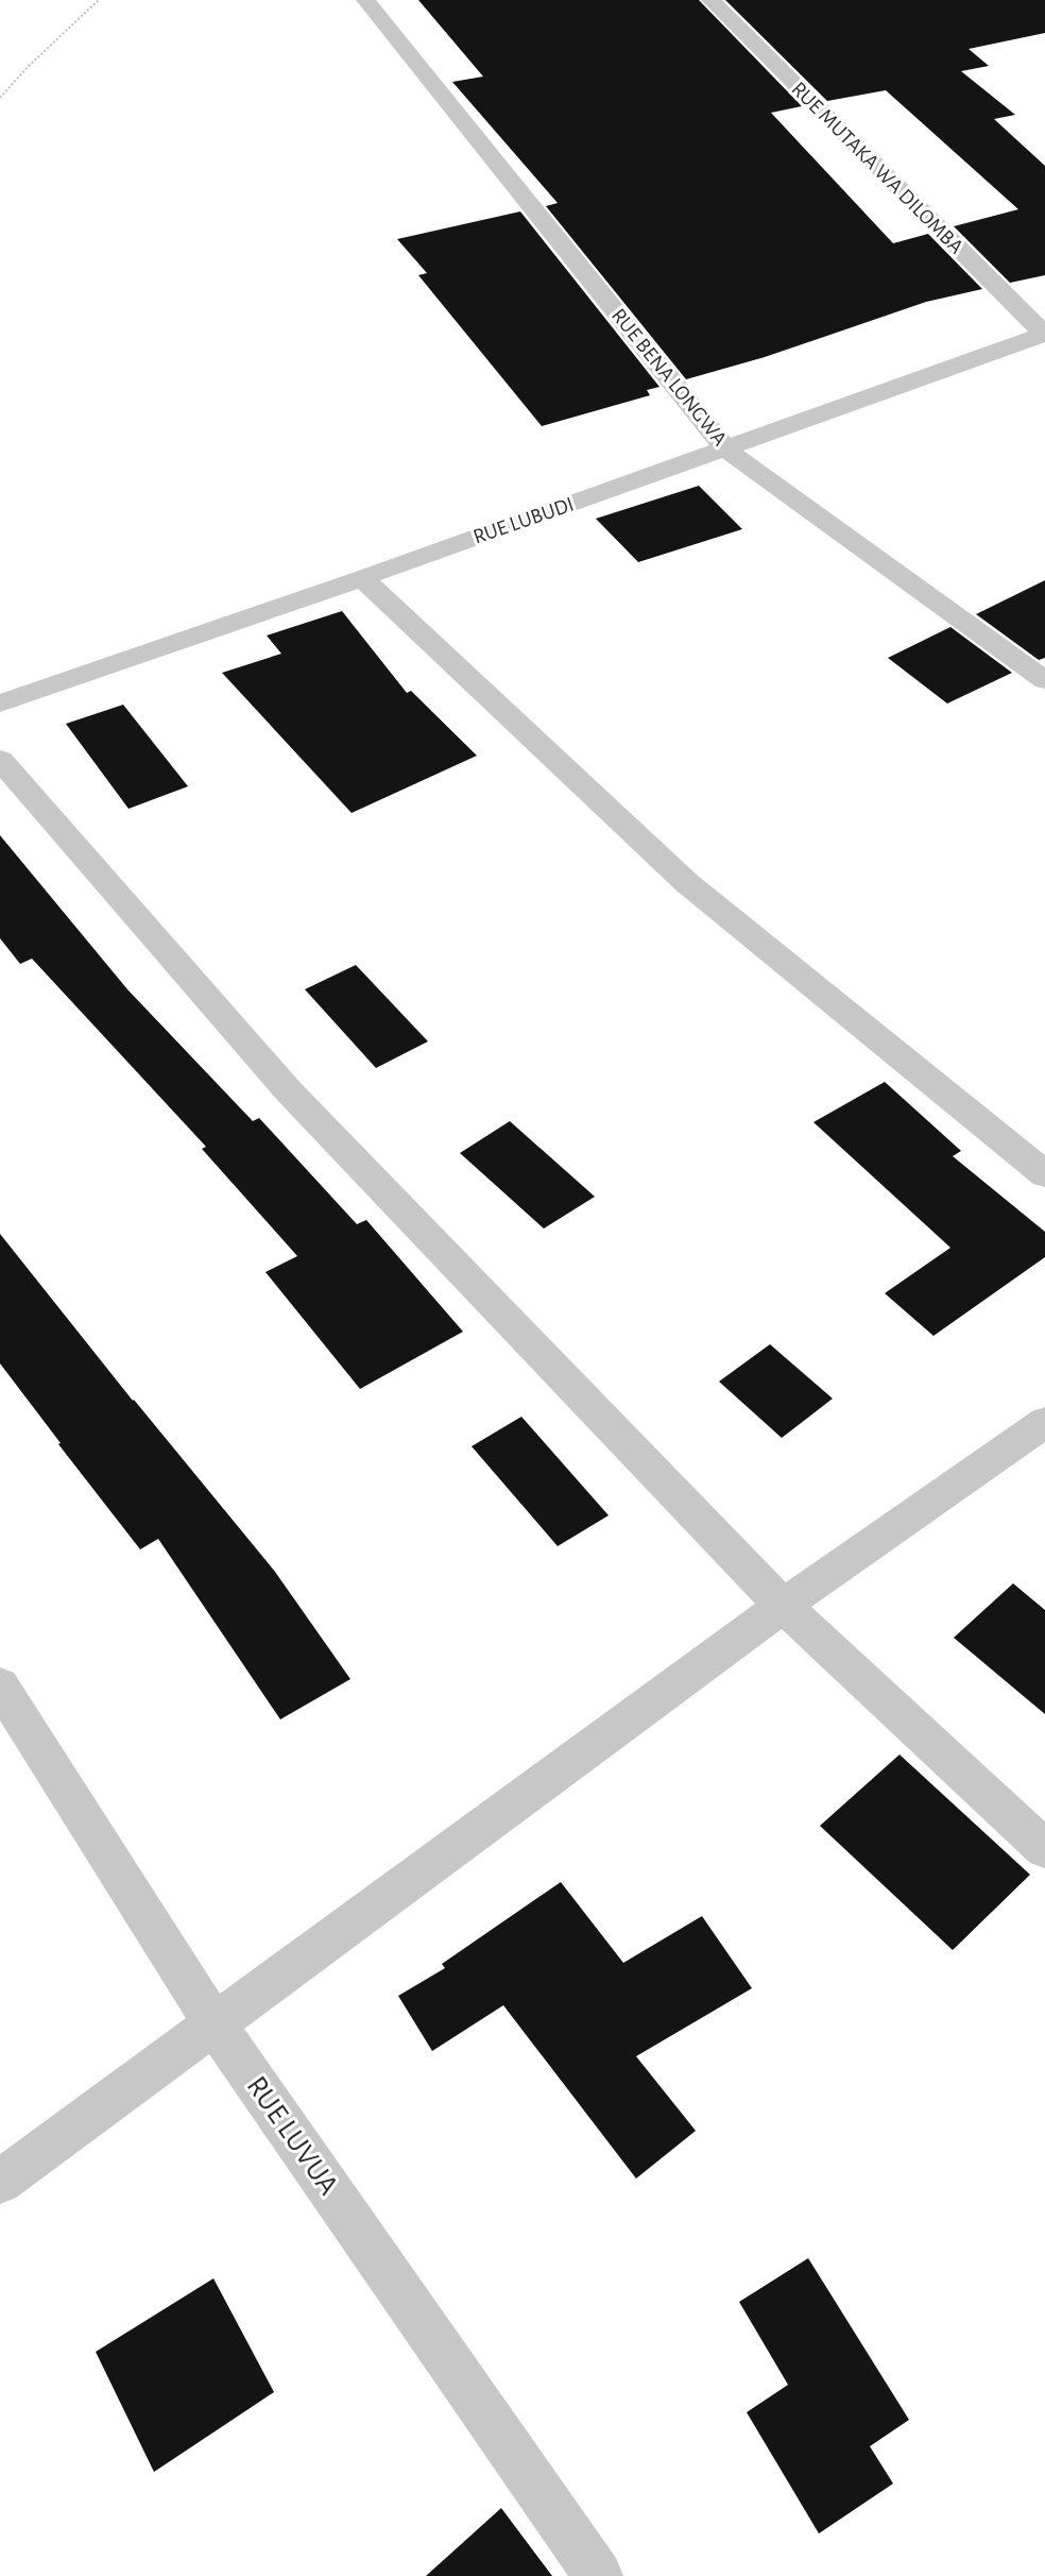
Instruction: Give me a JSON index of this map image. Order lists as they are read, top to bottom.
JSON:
{
  "streets": {
    "street": [
      "RUE MUTAKA WA DILOMBA",
      "RUE BENA LONGWA",
      "RUE LUBUDI",
      "RUE LUVUA"
    ]
  },
  "crossings": [
    ["RUE MUTAKA WA DILOMBA", "RUE LUBUDI"],
    ["RUE BENA LONGWA", "RUE LUBUDI"]
  ]
}
